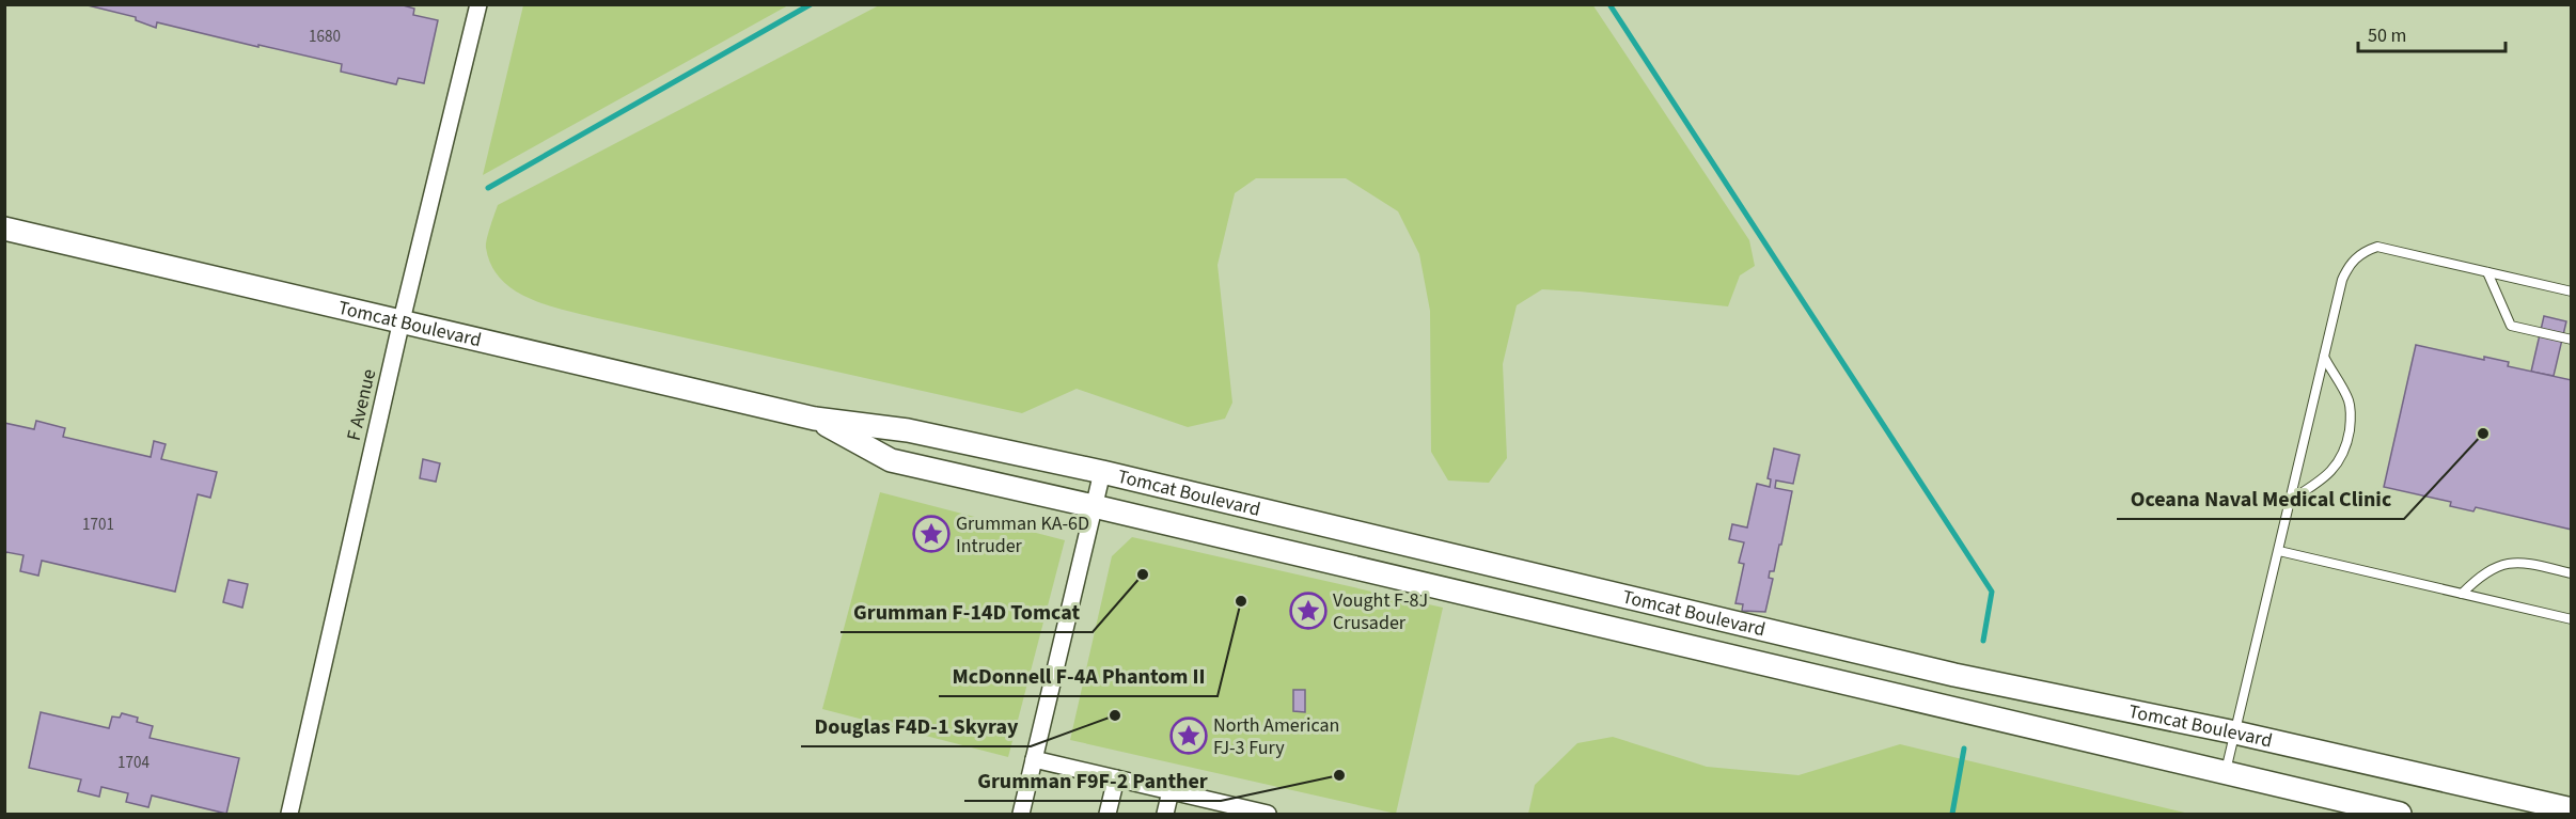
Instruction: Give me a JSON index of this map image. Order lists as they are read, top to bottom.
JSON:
{
  "streets": {
    "main road": ["Tomcat Boulevard"],
    "street": ["F Avenue"]
  },
  "crossings": [
    ["Tomcat Boulevard", "F Avenue"]
  ],
  "places": {
    "other": [
      "Oceana Naval Medical Clinic",
      "Grumman F-14D Tomcat",
      "McDonnell F-4A Phantom II",
      "Douglas F4D-1 Skyray",
      "Grumman F9F-2 Panther"
    ],
    "place": ["Grumman KA-6D Intruder", "Vought F-8J Crusader", "North American FJ-3 Fury"]
  },
  "house_numbers": ["1680", "1701", "1704"],
  "scale_bar": "50 m"
}
